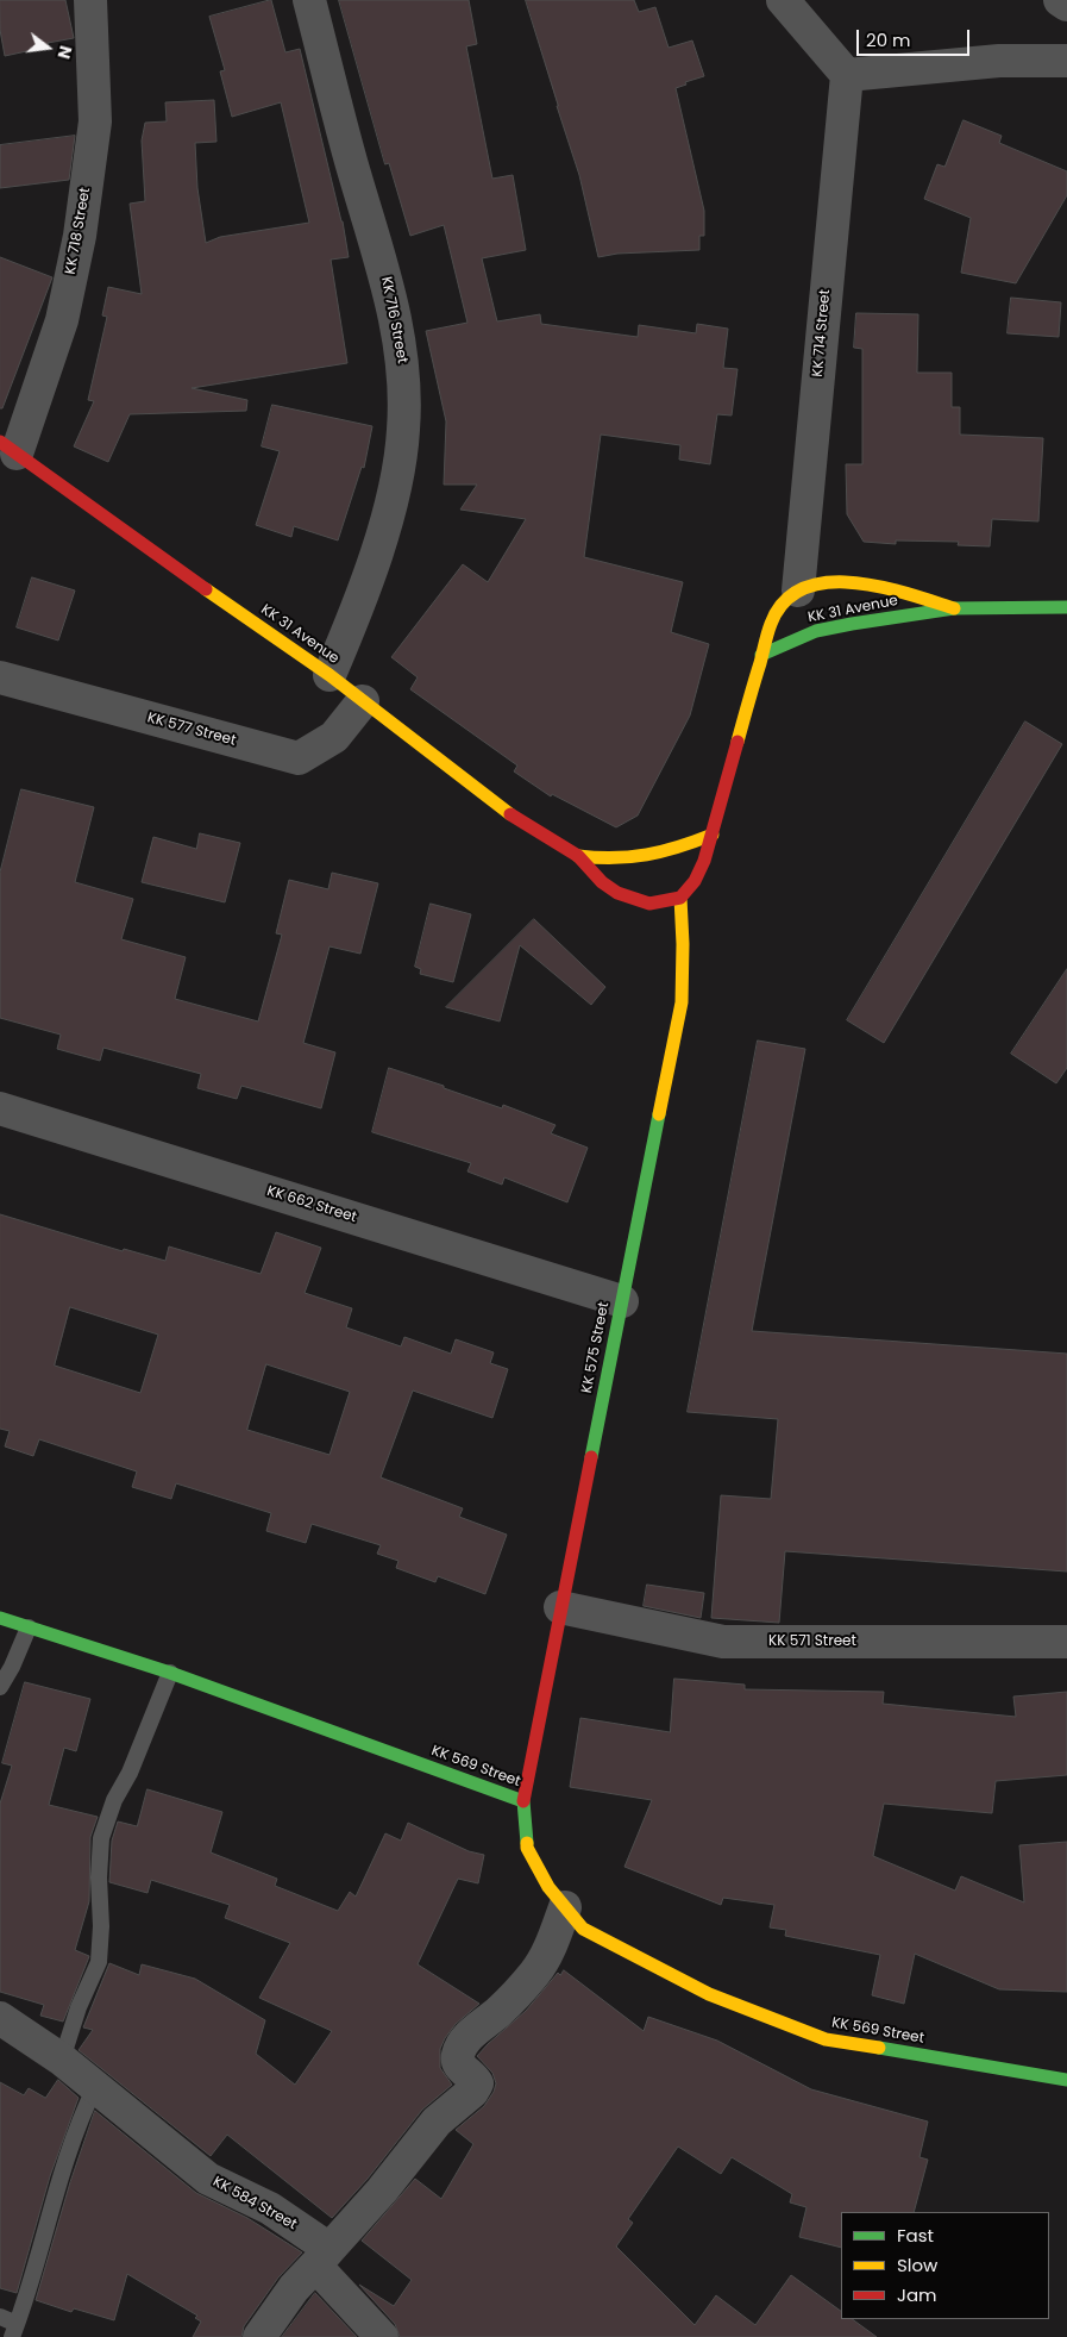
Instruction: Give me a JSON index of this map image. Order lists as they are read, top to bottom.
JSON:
{
  "streets": {
    "street": [
      "KK 718 Street",
      "KK 716 Street",
      "KK 714 Street",
      "KK 31 Avenue",
      "KK 577 Street",
      "KK 662 Street",
      "KK 575 Street",
      "KK 571 Street",
      "KK 569 Street",
      "KK 584 Street"
    ]
  },
  "crossings": [
    ["KK 718 Street", "KK 31 Avenue"],
    ["KK 716 Street", "KK 31 Avenue"],
    ["KK 714 Street", "KK 31 Avenue"],
    ["KK 31 Avenue", "KK 577 Street"],
    ["KK 31 Avenue", "KK 575 Street"],
    ["KK 662 Street", "KK 575 Street"],
    ["KK 575 Street", "KK 571 Street"],
    ["KK 575 Street", "KK 569 Street"]
  ],
  "legend": ["Fast", "Slow", "Jam"],
  "scale_bar": "20 m",
  "north": "right"
}
